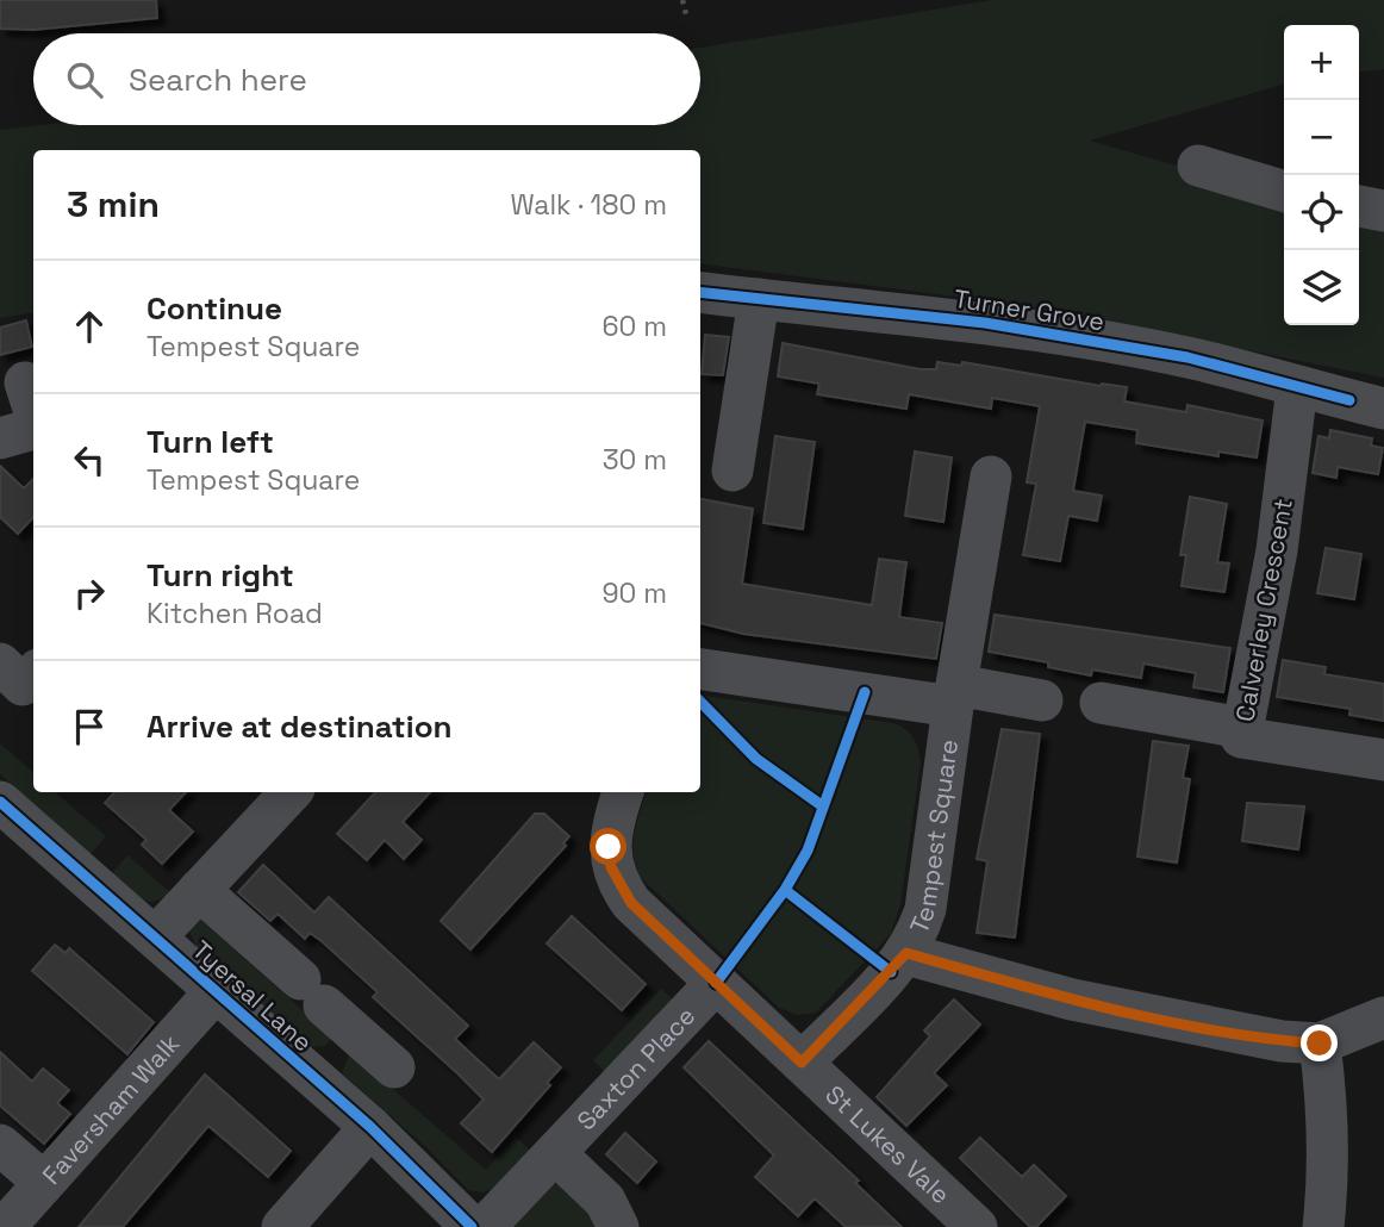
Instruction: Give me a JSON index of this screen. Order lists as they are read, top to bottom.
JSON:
{
  "streets": {
    "street": [
      "Turner Grove",
      "Calverley Crescent",
      "Tempest Square",
      "Tyersal Lane",
      "Saxton Place",
      "Faversham Walk",
      "St Lukes Vale"
    ]
  },
  "crossings": [
    ["Turner Grove", "Calverley Crescent"],
    ["Tempest Square", "St Lukes Vale"],
    ["Tyersal Lane", "Faversham Walk"]
  ],
  "page": {
    "map_buttons": ["+", "−"],
    "search": "Search here",
    "heading": ["3 min", "Walk · 180 m"],
    "list": [
      ["Continue", "Tempest Square", "60 m"],
      ["Turn left", "Tempest Square", "30 m"],
      ["Turn right", "Kitchen Road", "90 m"],
      "Arrive at destination"
    ]
  }
}
